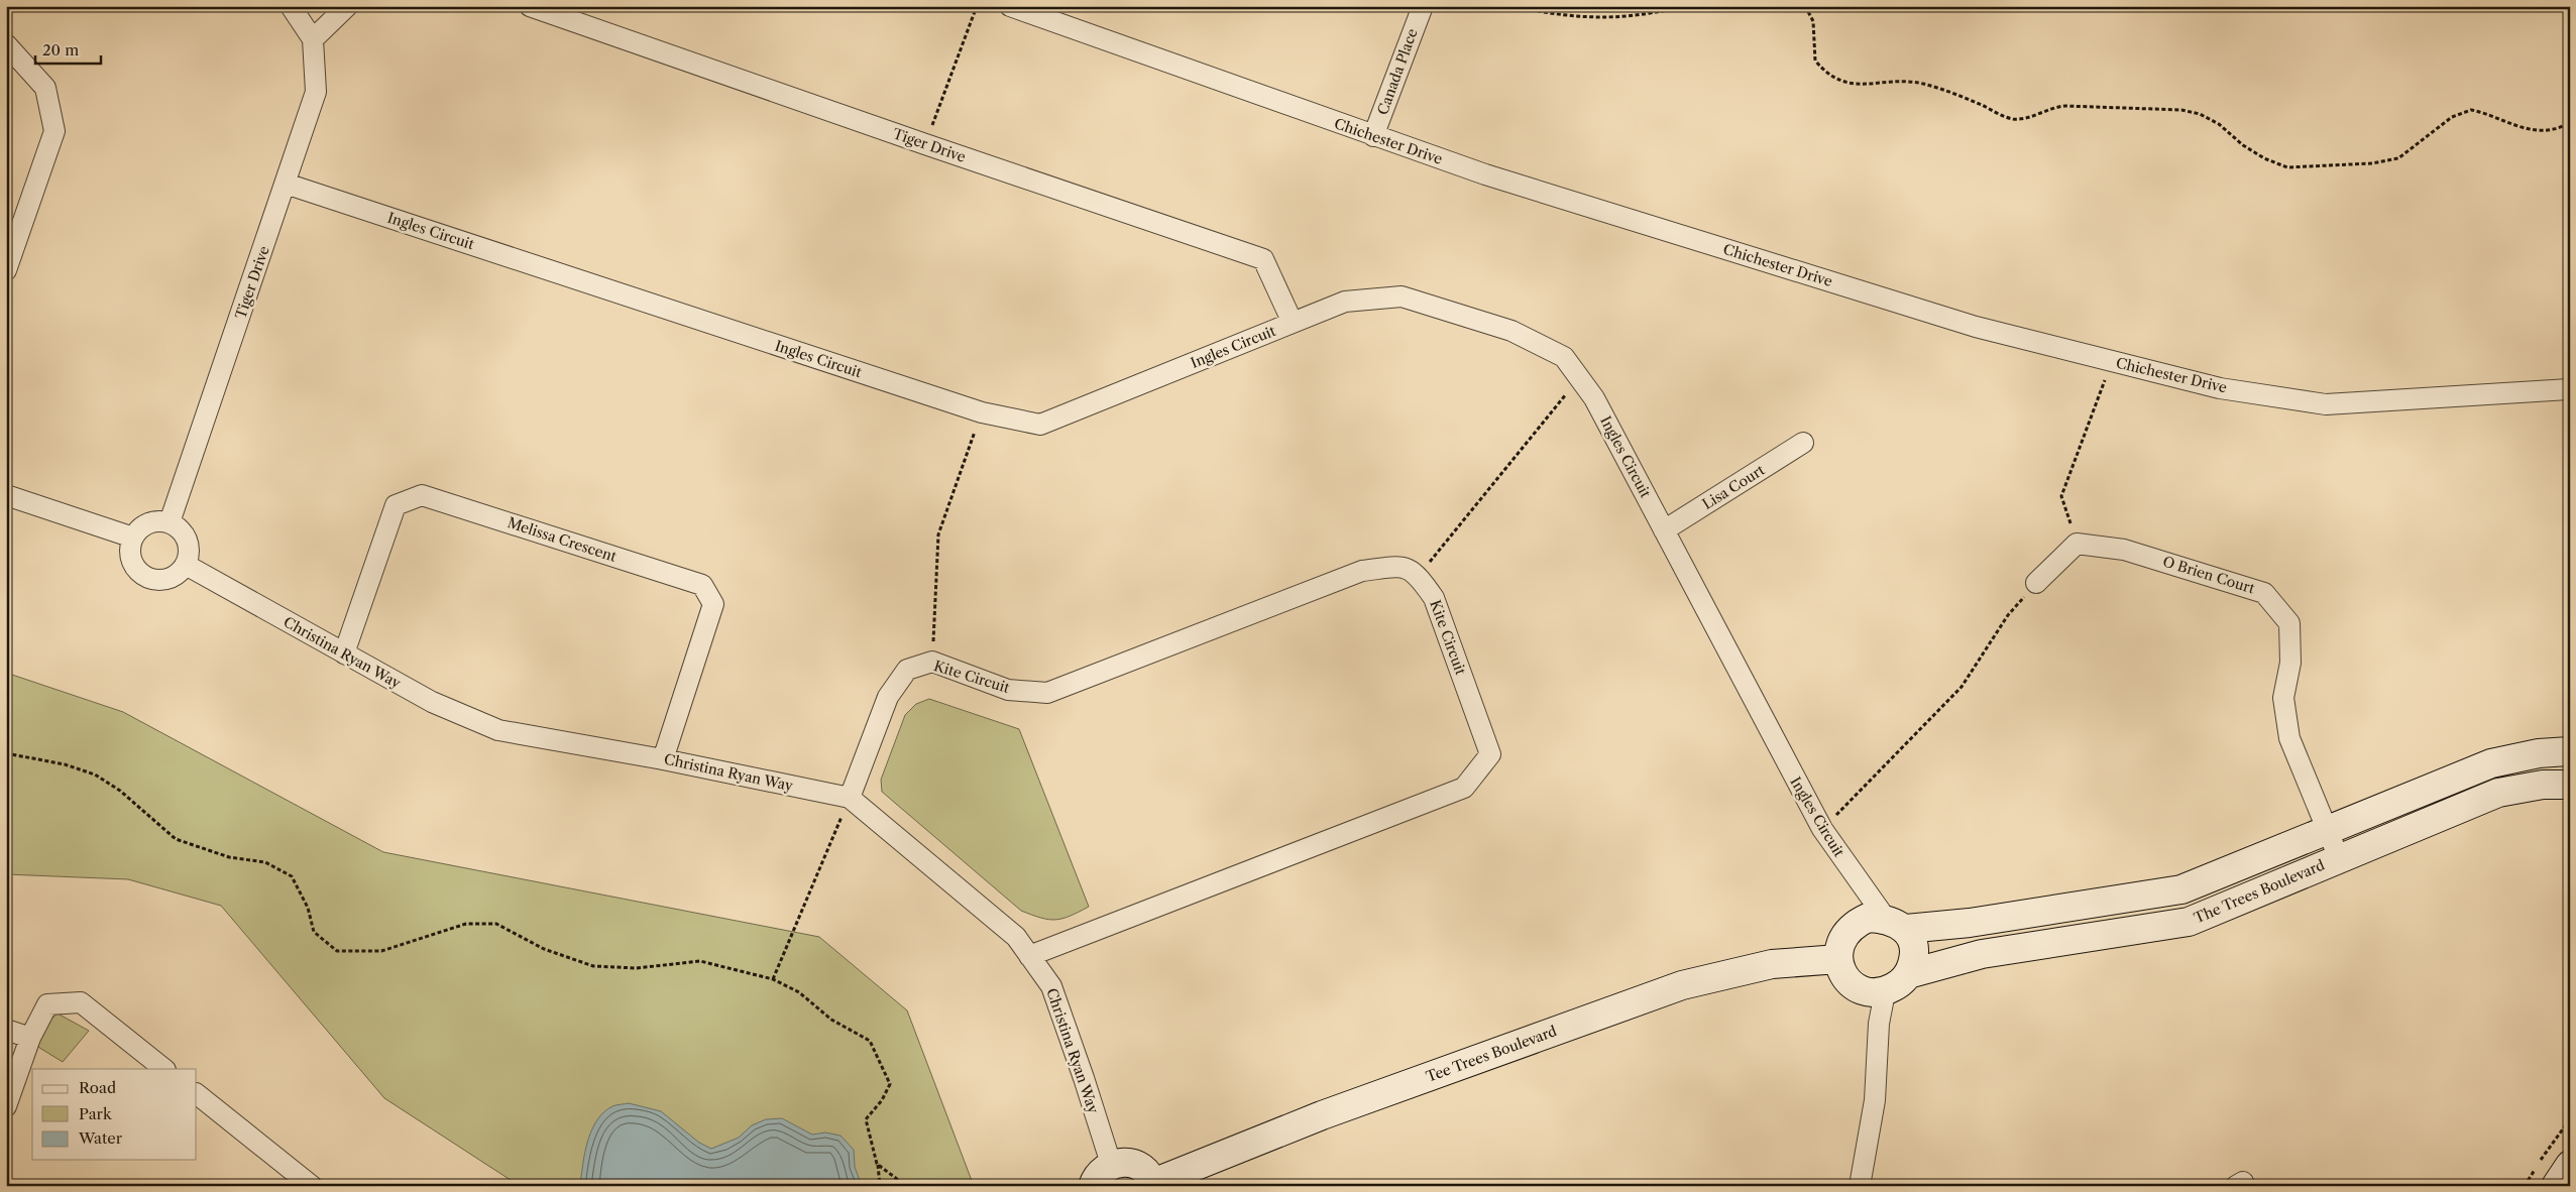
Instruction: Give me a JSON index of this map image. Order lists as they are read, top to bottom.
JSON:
{
  "streets": {
    "street": [
      "Canada Place",
      "Chichester Drive",
      "Tiger Drive",
      "Ingles Circuit",
      "Lisa Court",
      "Melissa Crescent",
      "O Brien Court",
      "Kite Circuit",
      "Christina Ryan Way",
      "The Trees Boulevard",
      "Tee Trees Boulevard"
    ]
  },
  "crossings": [
    ["Canada Place", "Chichester Drive"],
    ["Tiger Drive", "Ingles Circuit"],
    ["Tiger Drive", "Christina Ryan Way"],
    ["Ingles Circuit", "Lisa Court"],
    ["Ingles Circuit", "The Trees Boulevard"],
    ["Ingles Circuit", "Tee Trees Boulevard"],
    ["Melissa Crescent", "Christina Ryan Way"],
    ["O Brien Court", "The Trees Boulevard"],
    ["Kite Circuit", "Christina Ryan Way"],
    ["The Trees Boulevard", "Tee Trees Boulevard"]
  ],
  "legend": ["Road", "Park", "Water"],
  "scale_bar": "20 m"
}
